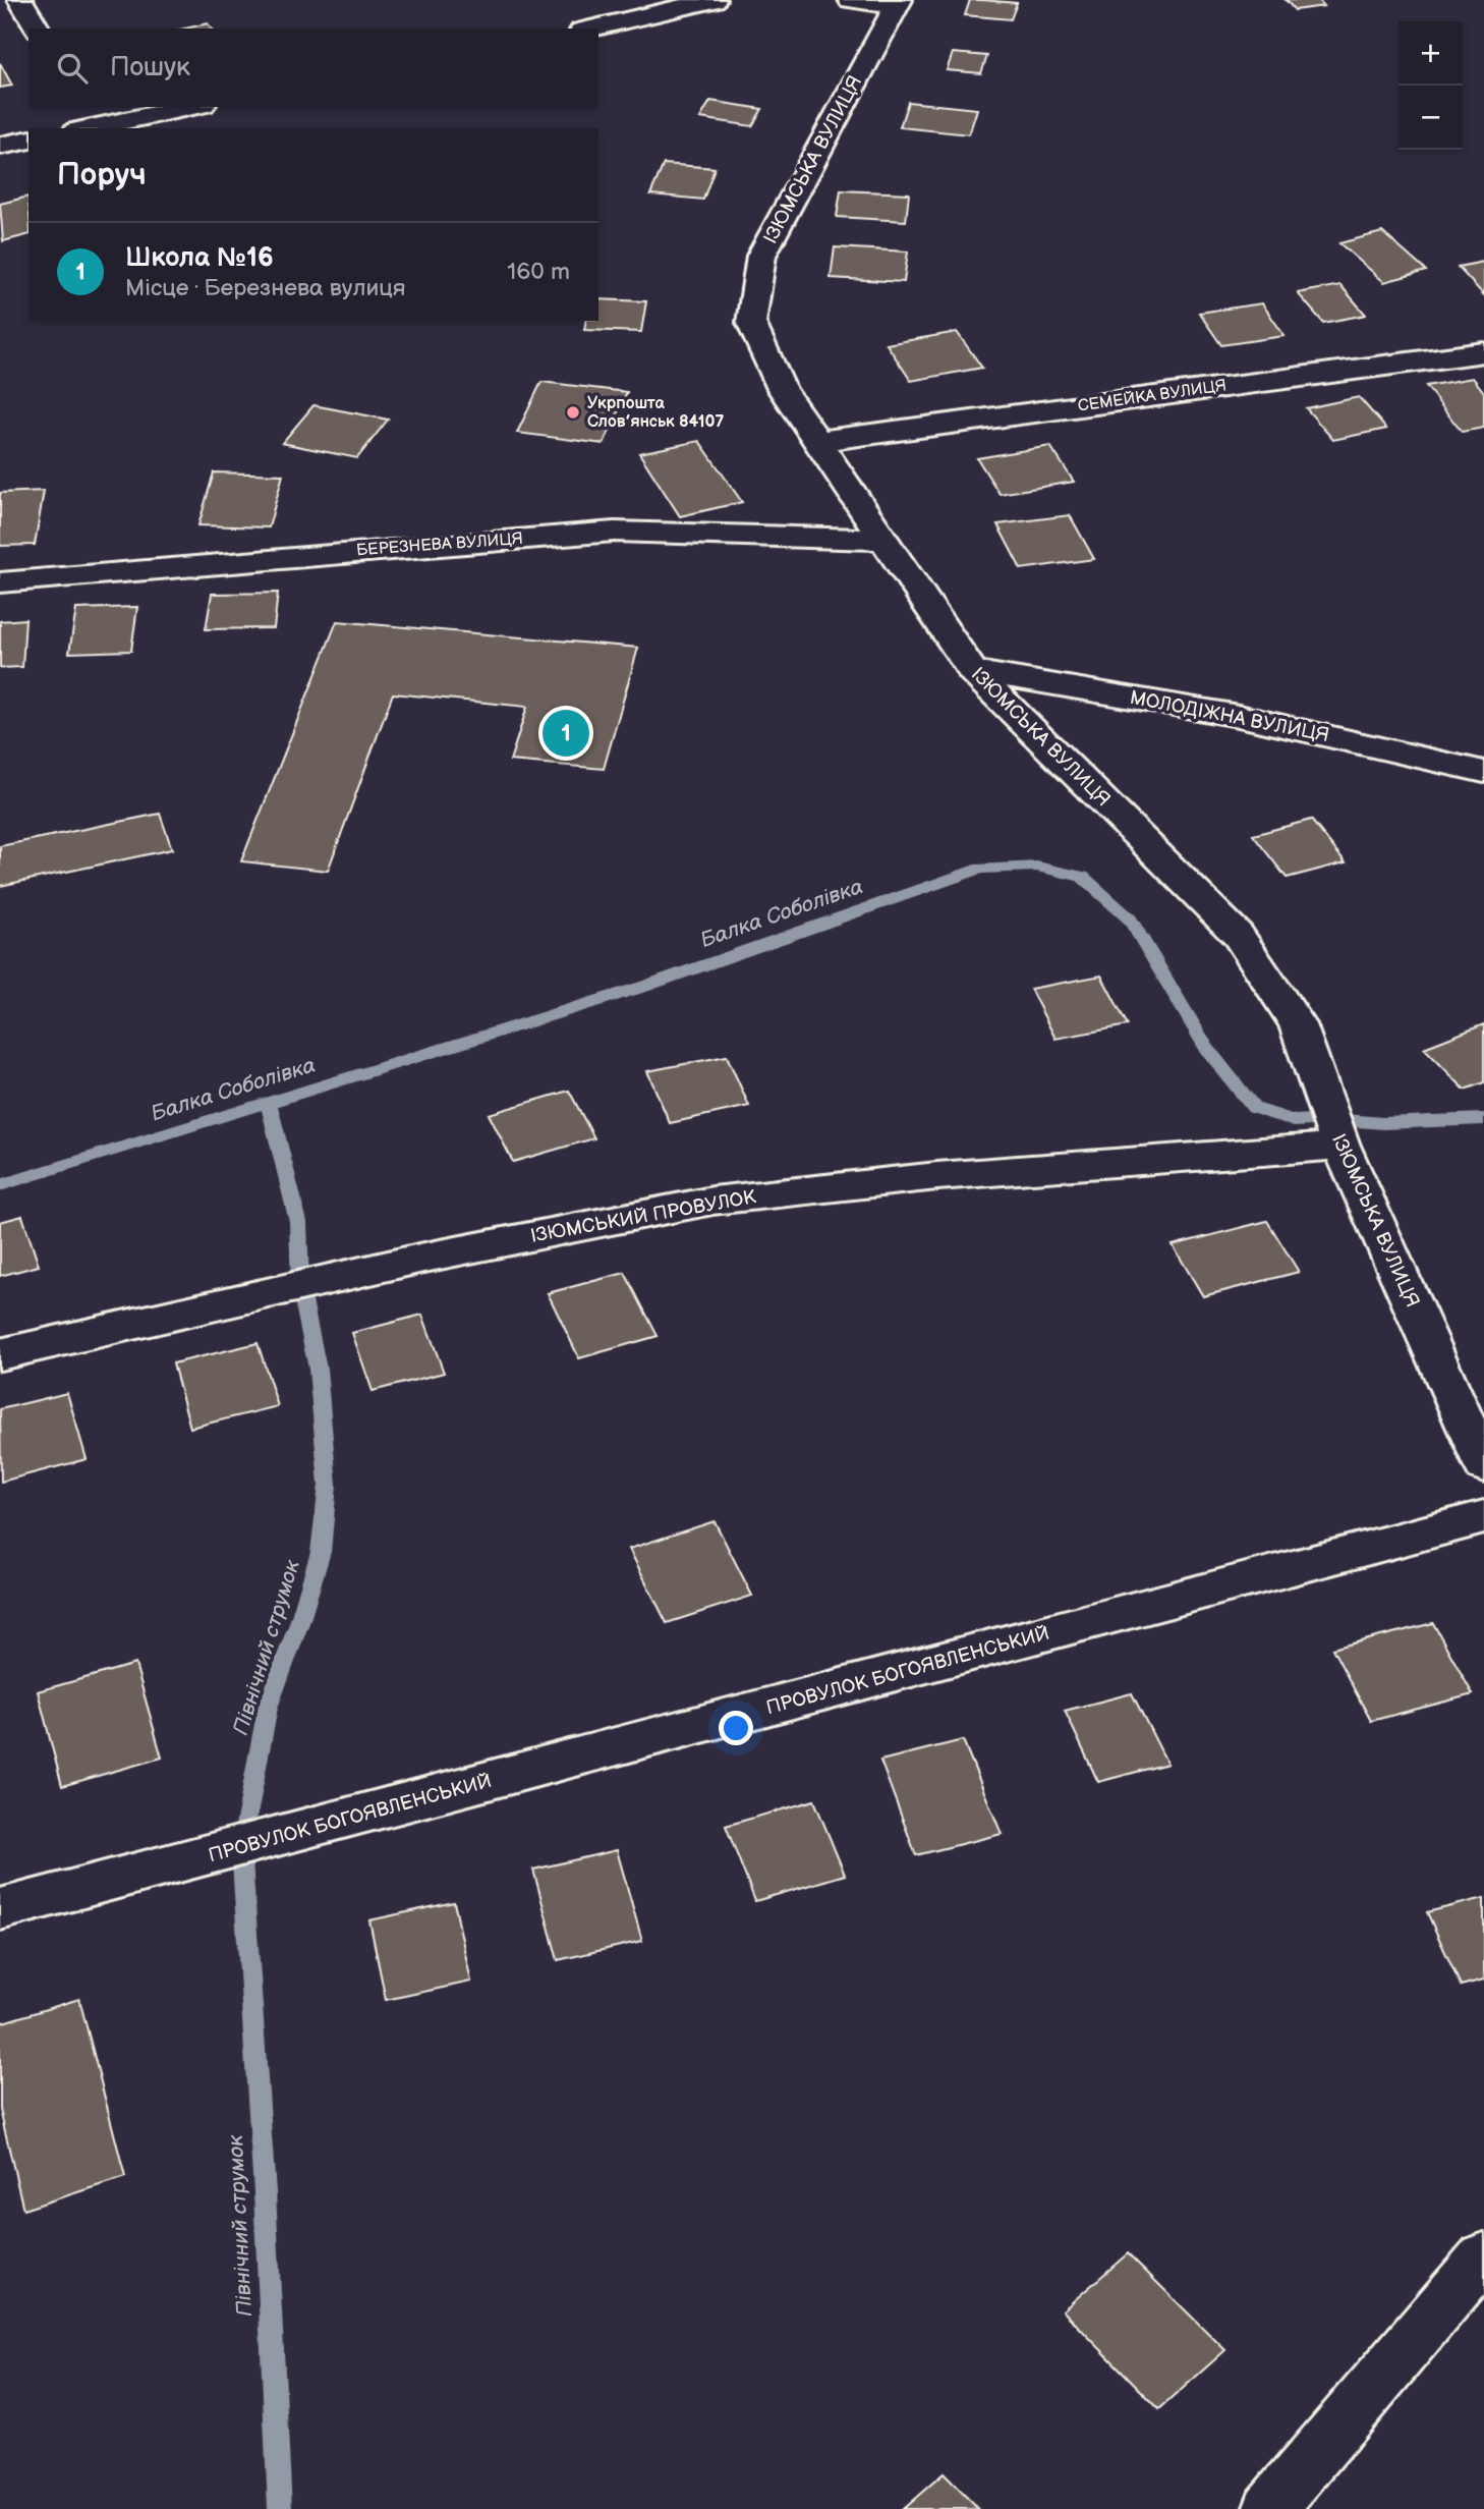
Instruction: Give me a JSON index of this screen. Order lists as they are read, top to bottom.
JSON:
{
  "streets": {
    "street": [
      "ІЗЮМСЬКА ВУЛИЦЯ",
      "СЕМЕЙКА ВУЛИЦЯ",
      "БЕРЕЗНЕВА ВУЛИЦЯ",
      "МОЛОДІЖНА ВУЛИЦЯ",
      "ІЗЮМСЬКИЙ ПРОВУЛОК",
      "ПРОВУЛОК БОГОЯВЛЕНСЬКИЙ"
    ]
  },
  "crossings": [
    ["ІЗЮМСЬКА ВУЛИЦЯ", "СЕМЕЙКА ВУЛИЦЯ"],
    ["ІЗЮМСЬКА ВУЛИЦЯ", "БЕРЕЗНЕВА ВУЛИЦЯ"],
    ["ІЗЮМСЬКА ВУЛИЦЯ", "МОЛОДІЖНА ВУЛИЦЯ"],
    ["ІЗЮМСЬКА ВУЛИЦЯ", "ІЗЮМСЬКИЙ ПРОВУЛОК"]
  ],
  "water": ["Балка Соболівка", "Північний струмок"],
  "places": ["Укрпошта Слов’янськ 84107"],
  "page": {
    "map_buttons": ["+", "−"],
    "search": "Пошук",
    "heading": "Поруч",
    "list": [
      {
        "mark": "1",
        "name": "Школа №16",
        "note": "Місце · Березнева вулиця",
        "value": "160 m"
      }
    ],
    "pins": "1"
  }
}
